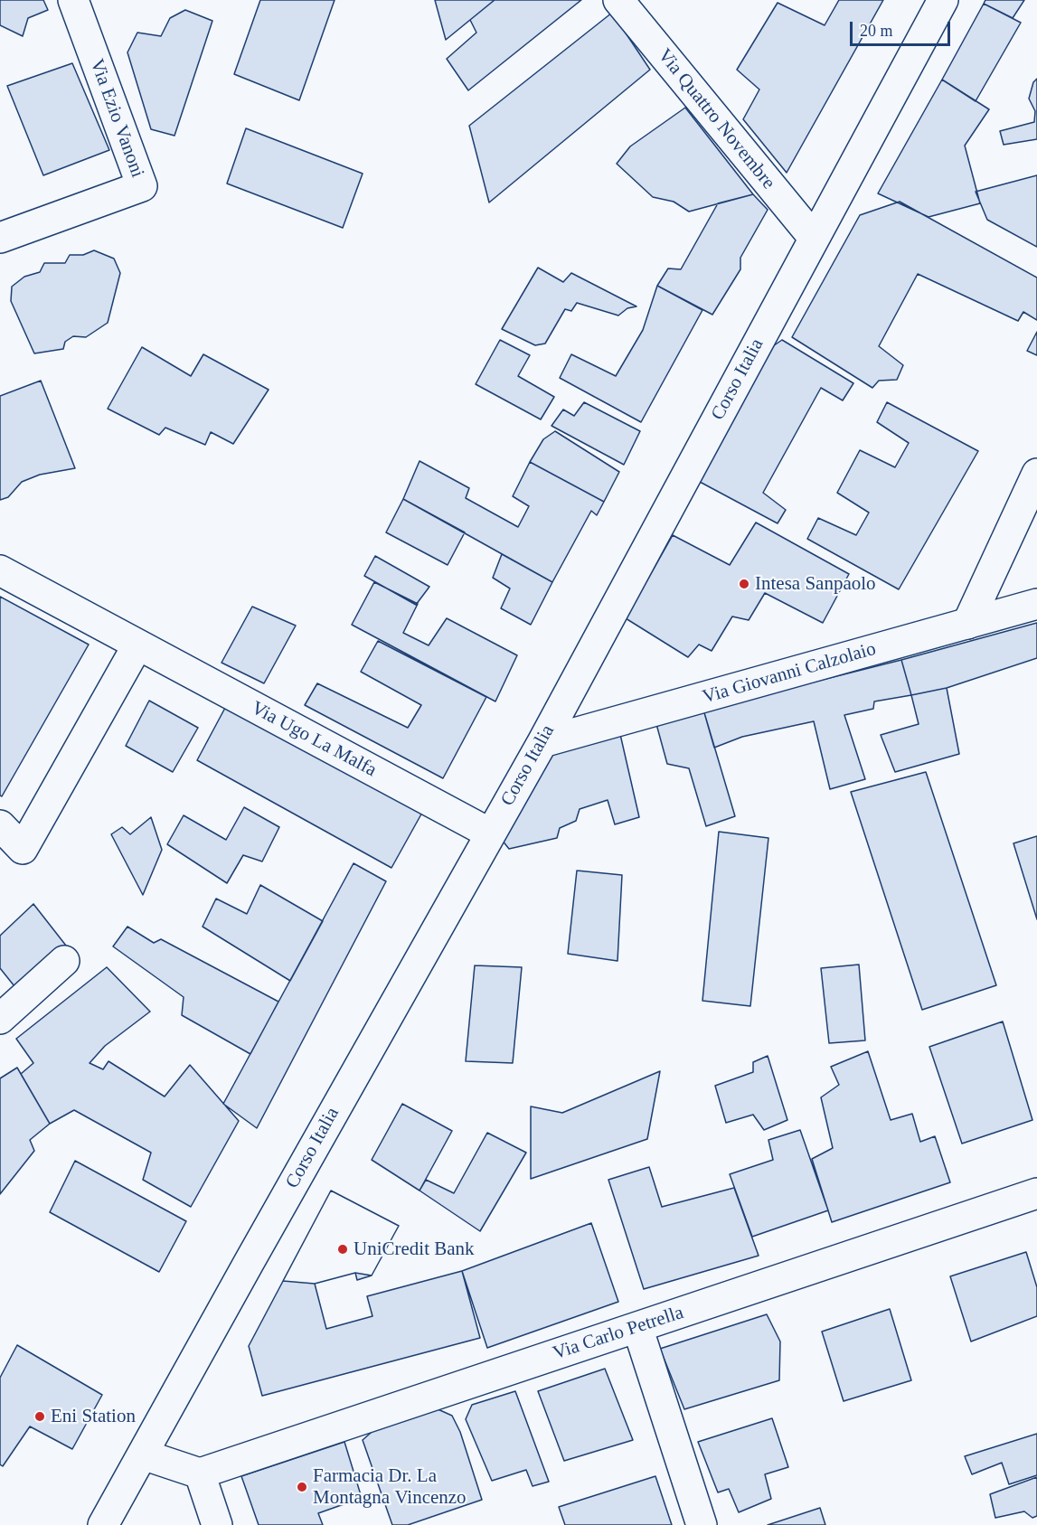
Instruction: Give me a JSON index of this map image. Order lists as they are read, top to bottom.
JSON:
{
  "streets": {
    "street": [
      "Via Ezio Vanoni",
      "Via Quattro Novembre",
      "Corso Italia",
      "Via Giovanni Calzolaio",
      "Via Ugo La Malfa",
      "Via Carlo Petrella"
    ]
  },
  "crossings": [
    ["Via Quattro Novembre", "Corso Italia"],
    ["Corso Italia", "Via Giovanni Calzolaio"],
    ["Corso Italia", "Via Ugo La Malfa"]
  ],
  "places": [
    "Intesa Sanpaolo",
    "UniCredit Bank",
    "Eni Station",
    "Farmacia Dr. La Montagna Vincenzo"
  ],
  "scale_bar": "20 m"
}
